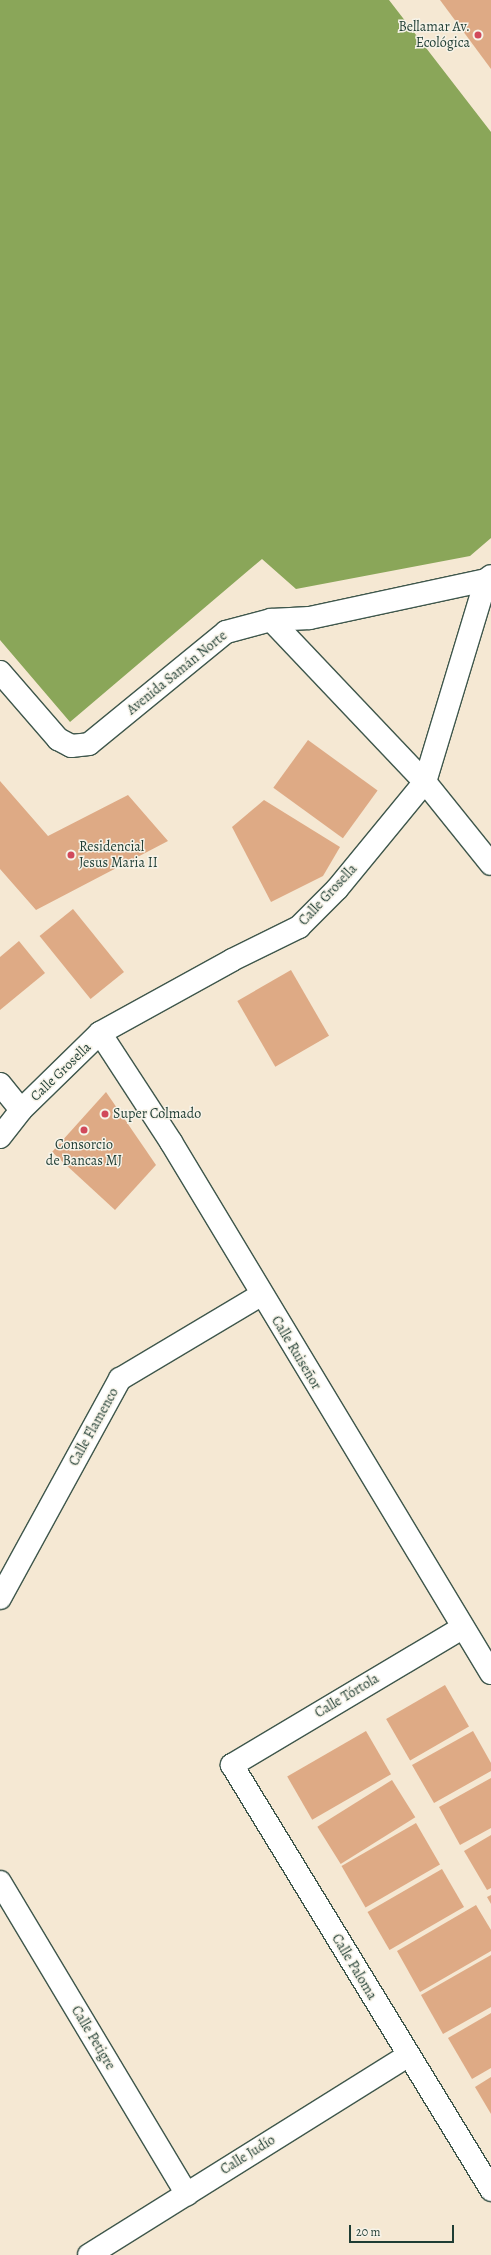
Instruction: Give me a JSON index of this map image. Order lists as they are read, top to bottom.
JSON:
{
  "streets": {
    "street": [
      "Avenida Samán Norte",
      "Calle Grosella",
      "Calle Ruiseñor",
      "Calle Flamenco",
      "Calle Tórtola",
      "Calle Paloma",
      "Calle Petigre",
      "Calle Judío"
    ]
  },
  "crossings": [
    ["Avenida Samán Norte", "Calle Grosella"],
    ["Calle Grosella", "Calle Ruiseñor"],
    ["Calle Ruiseñor", "Calle Flamenco"],
    ["Calle Ruiseñor", "Calle Tórtola"],
    ["Calle Tórtola", "Calle Paloma"],
    ["Calle Paloma", "Calle Judío"],
    ["Calle Petigre", "Calle Judío"]
  ],
  "places": [
    "Bellamar Av. Ecológica",
    "Residencial Jesus Maria II",
    "Super Colmado",
    "Consorcio de Bancas MJ"
  ],
  "scale_bar": "20 m"
}
